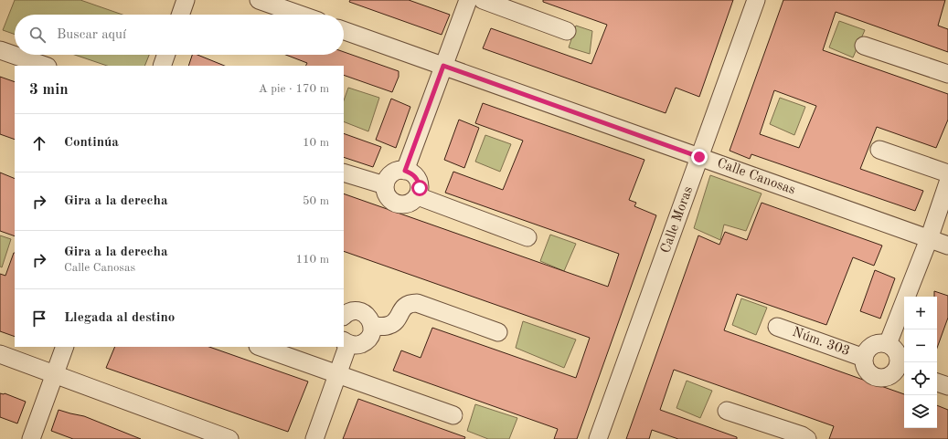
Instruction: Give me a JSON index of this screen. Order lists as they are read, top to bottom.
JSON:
{
  "streets": {
    "street": ["Calle Canosas", "Calle Moras", "Núm. 303"]
  },
  "crossings": [
    ["Calle Canosas", "Calle Moras"]
  ],
  "page": {
    "search": "Buscar aquí",
    "heading": ["3 min", "A pie · 170 m"],
    "list": [
      ["Continúa", "10 m"],
      ["Gira a la derecha", "50 m"],
      ["Gira a la derecha", "Calle Canosas", "110 m"],
      "Llegada al destino"
    ],
    "map_buttons": ["+", "−"]
  }
}
